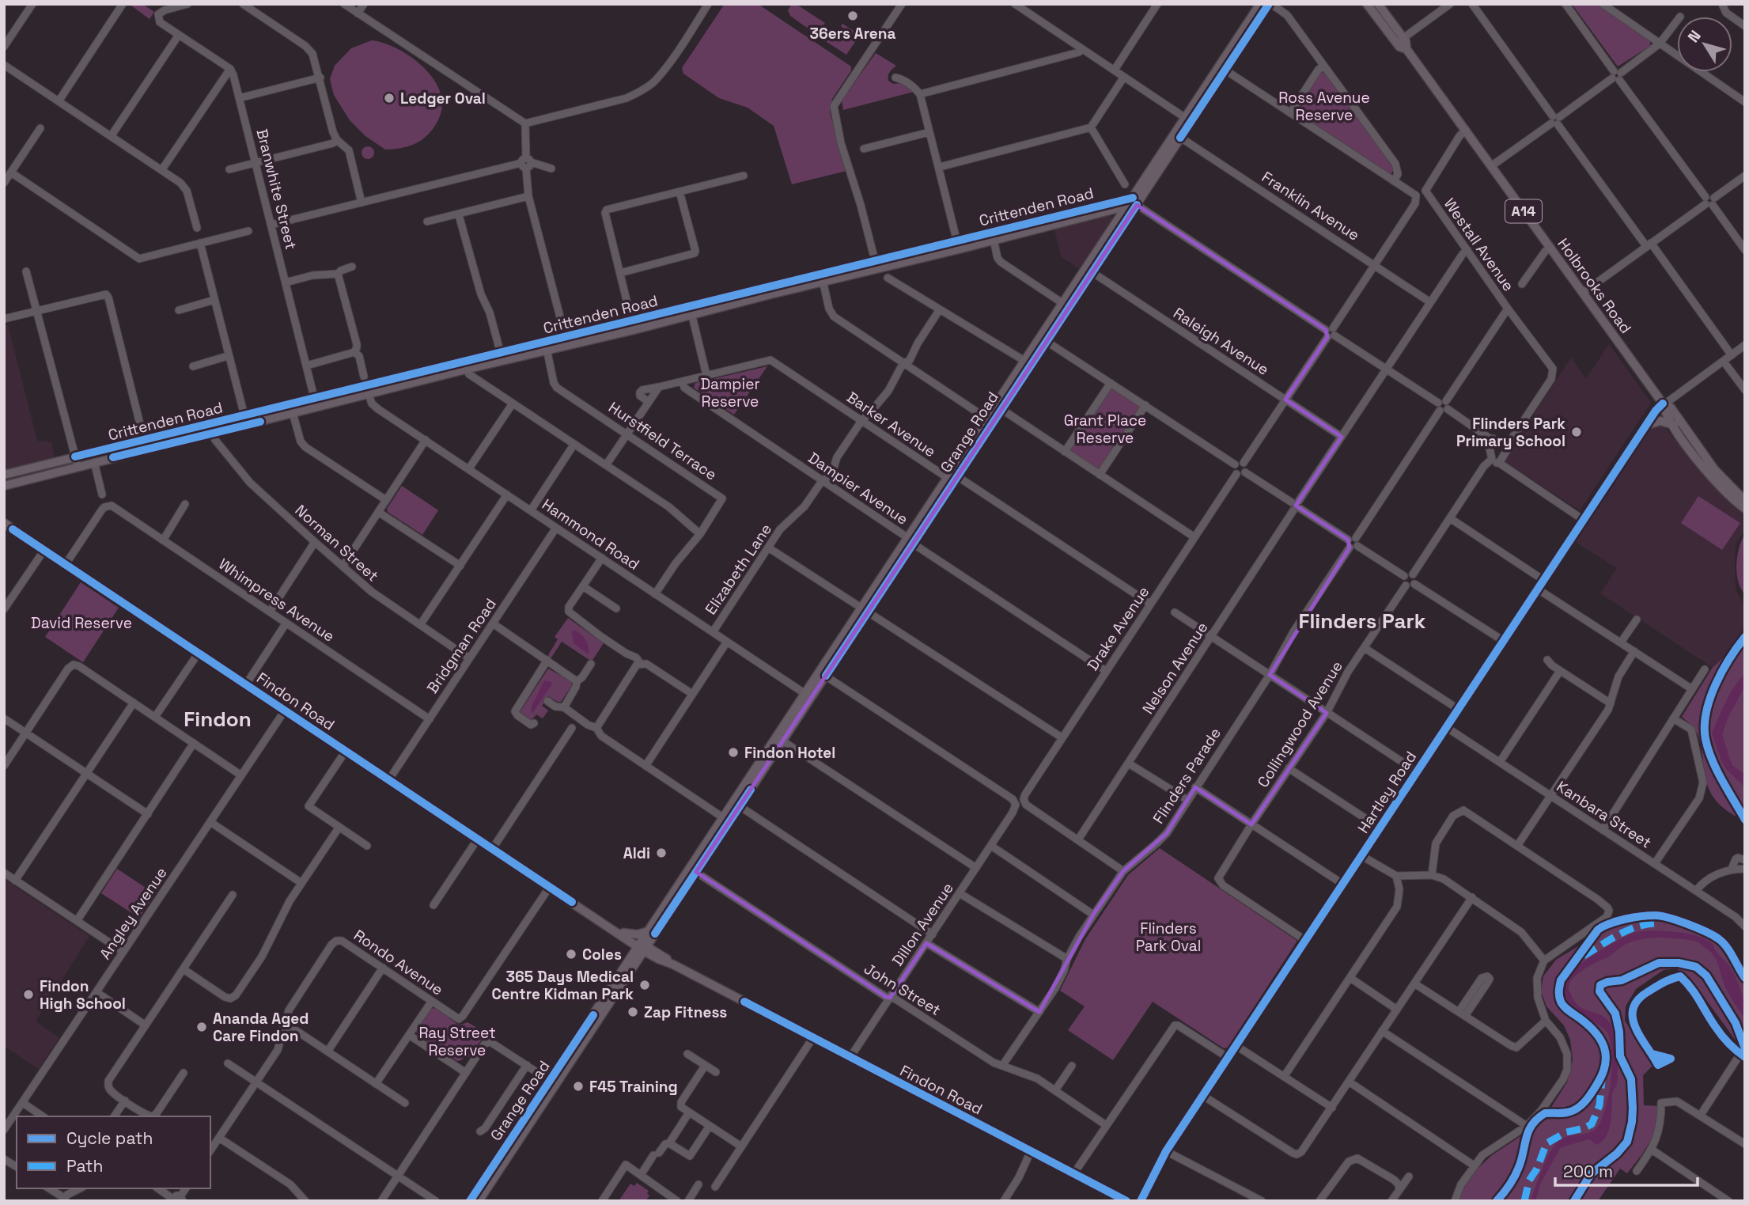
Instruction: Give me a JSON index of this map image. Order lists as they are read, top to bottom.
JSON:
{
  "streets": {
    "main road": [
      "Crittenden Road",
      "A14",
      "Holbrooks Road",
      "Grange Road",
      "Findon Road"
    ],
    "street": [
      "Branwhite Street",
      "Franklin Avenue",
      "Westall Avenue",
      "Raleigh Avenue",
      "Barker Avenue",
      "Hurstfield Terrace",
      "Dampier Avenue",
      "Hammond Road",
      "Norman Street",
      "Elizabeth Lane",
      "Whimpress Avenue",
      "Drake Avenue",
      "Bridgman Road",
      "Nelson Avenue",
      "Collingwood Avenue",
      "Flinders Parade",
      "Hartley Road",
      "Kanbara Street",
      "Angley Avenue",
      "Dillon Avenue",
      "Rondo Avenue",
      "John Street"
    ]
  },
  "crossings": [
    ["Branwhite Street", "Crittenden Road"],
    ["Franklin Avenue", "Grange Road"],
    ["Franklin Avenue", "Nelson Avenue"],
    ["Crittenden Road", "Grange Road"],
    ["Crittenden Road", "Hurstfield Terrace"],
    ["Crittenden Road", "Hammond Road"],
    ["Crittenden Road", "Norman Street"],
    ["Westall Avenue", "Holbrooks Road"],
    ["Westall Avenue", "Nelson Avenue"],
    ["Holbrooks Road", "Hartley Road"],
    ["Raleigh Avenue", "Grange Road"],
    ["Raleigh Avenue", "Nelson Avenue"],
    ["Barker Avenue", "Grange Road"],
    ["Barker Avenue", "Hurstfield Terrace"],
    ["Barker Avenue", "Dampier Avenue"],
    ["Barker Avenue", "Elizabeth Lane"],
    ["Barker Avenue", "Drake Avenue"],
    ["Grange Road", "Dampier Avenue"],
    ["Grange Road", "Hammond Road"],
    ["Grange Road", "Findon Road"],
    ["Grange Road", "Dillon Avenue"],
    ["Grange Road", "John Street"],
    ["Hurstfield Terrace", "Hammond Road"],
    ["Dampier Avenue", "Elizabeth Lane"],
    ["Dampier Avenue", "Drake Avenue"],
    ["Hammond Road", "Elizabeth Lane"],
    ["Hammond Road", "Bridgman Road"],
    ["Norman Street", "Bridgman Road"],
    ["Whimpress Avenue", "Bridgman Road"],
    ["Whimpress Avenue", "Findon Road"],
    ["Drake Avenue", "Nelson Avenue"],
    ["Bridgman Road", "Findon Road"],
    ["Findon Road", "Angley Avenue"],
    ["Findon Road", "Dillon Avenue"],
    ["Findon Road", "Rondo Avenue"],
    ["Collingwood Avenue", "Hartley Road"],
    ["Flinders Parade", "John Street"],
    ["Hartley Road", "Kanbara Street"],
    ["Dillon Avenue", "John Street"]
  ],
  "districts": ["Flinders Park", "Findon"],
  "parks": [
    "Ross Avenue Reserve",
    "Dampier Reserve",
    "Grant Place Reserve",
    "David Reserve",
    "Flinders Park Oval",
    "Ray Street Reserve"
  ],
  "places": [
    "36ers Arena",
    "Ledger Oval",
    "Flinders Park Primary School",
    "Findon Hotel",
    "Aldi",
    "Coles",
    "365 Days Medical Centre Kidman Park",
    "Findon High School",
    "Zap Fitness",
    "Ananda Aged Care Findon",
    "F45 Training"
  ],
  "legend": ["Cycle path", "Path"],
  "scale_bar": "200 m",
  "north": "top left"
}
